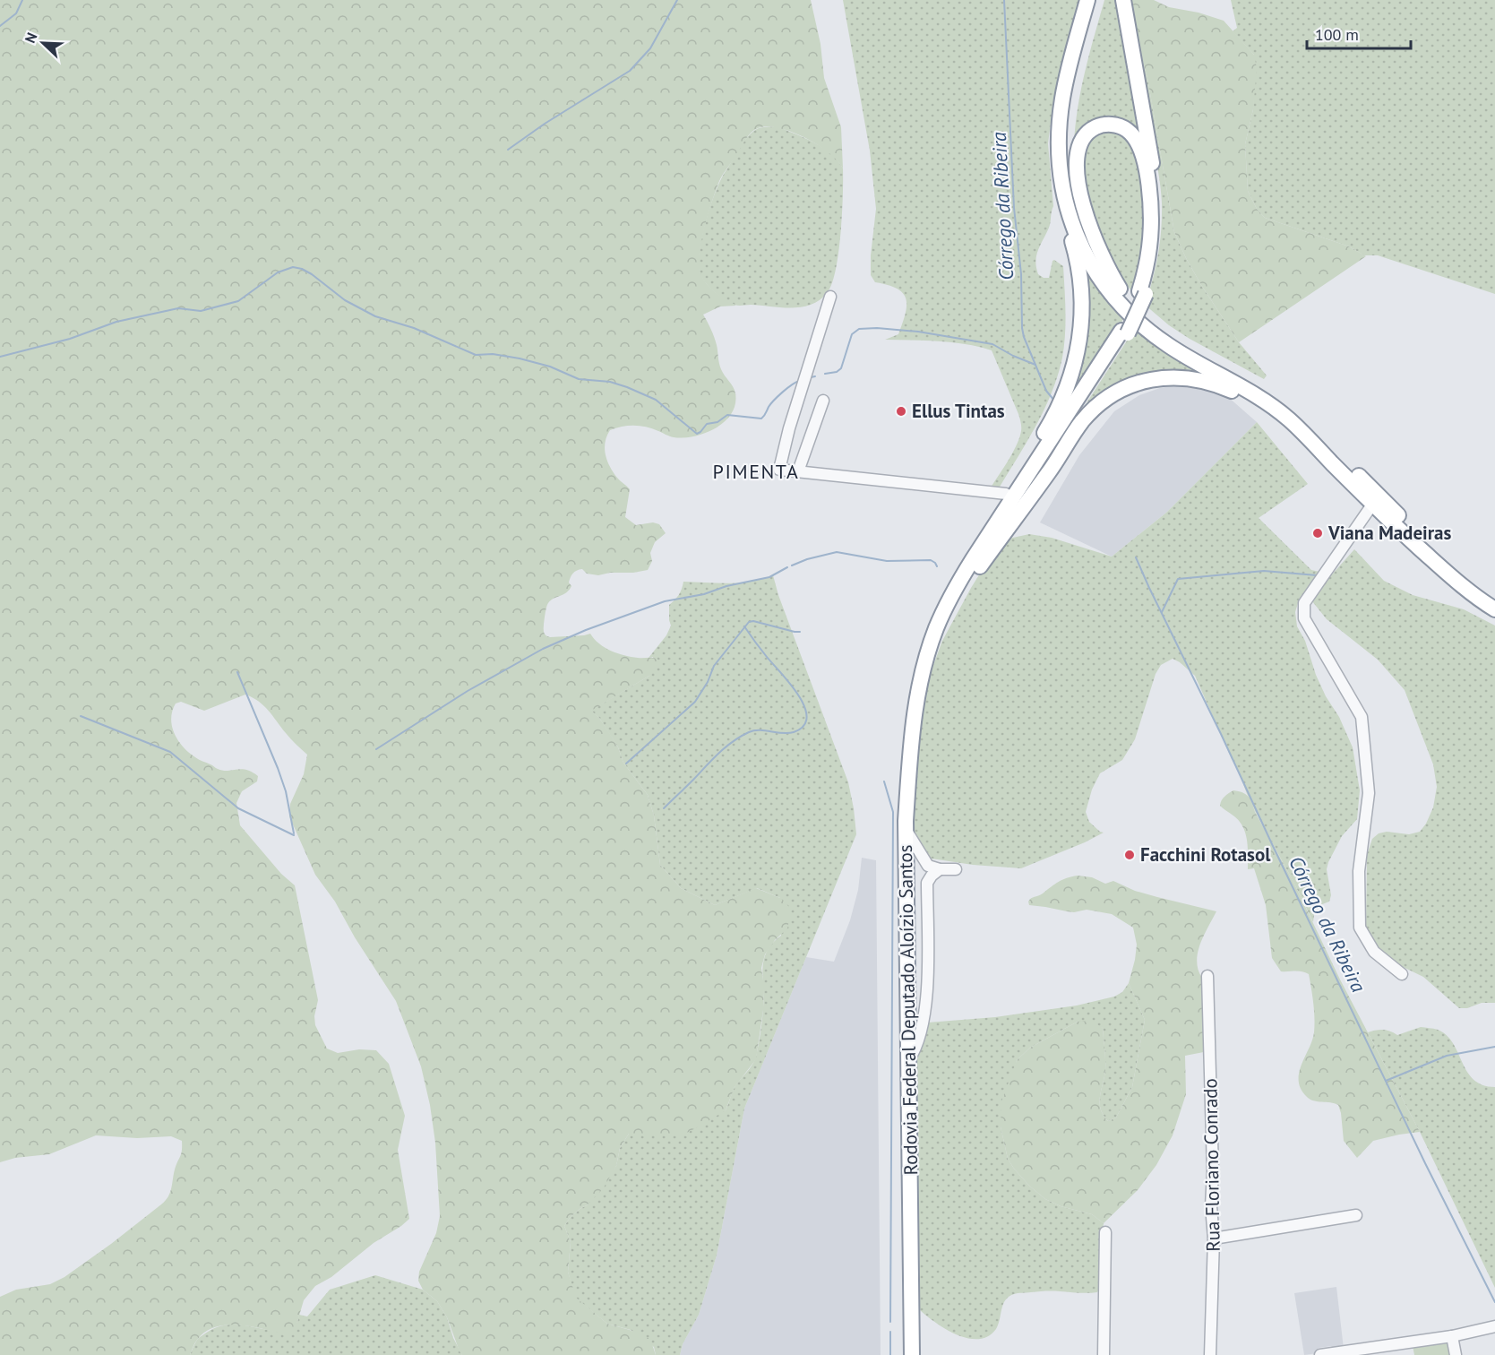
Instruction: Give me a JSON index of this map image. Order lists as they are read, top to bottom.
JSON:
{
  "streets": {
    "highway": ["Rodovia Federal Deputado Aloízio Santos"],
    "street": ["Rua Floriano Conrado"]
  },
  "districts": ["PIMENTA"],
  "water": ["Córrego da Ribeira"],
  "places": ["Ellus Tintas", "Viana Madeiras", "Facchini Rotasol"],
  "scale_bar": "100 m",
  "north": "top left"
}
